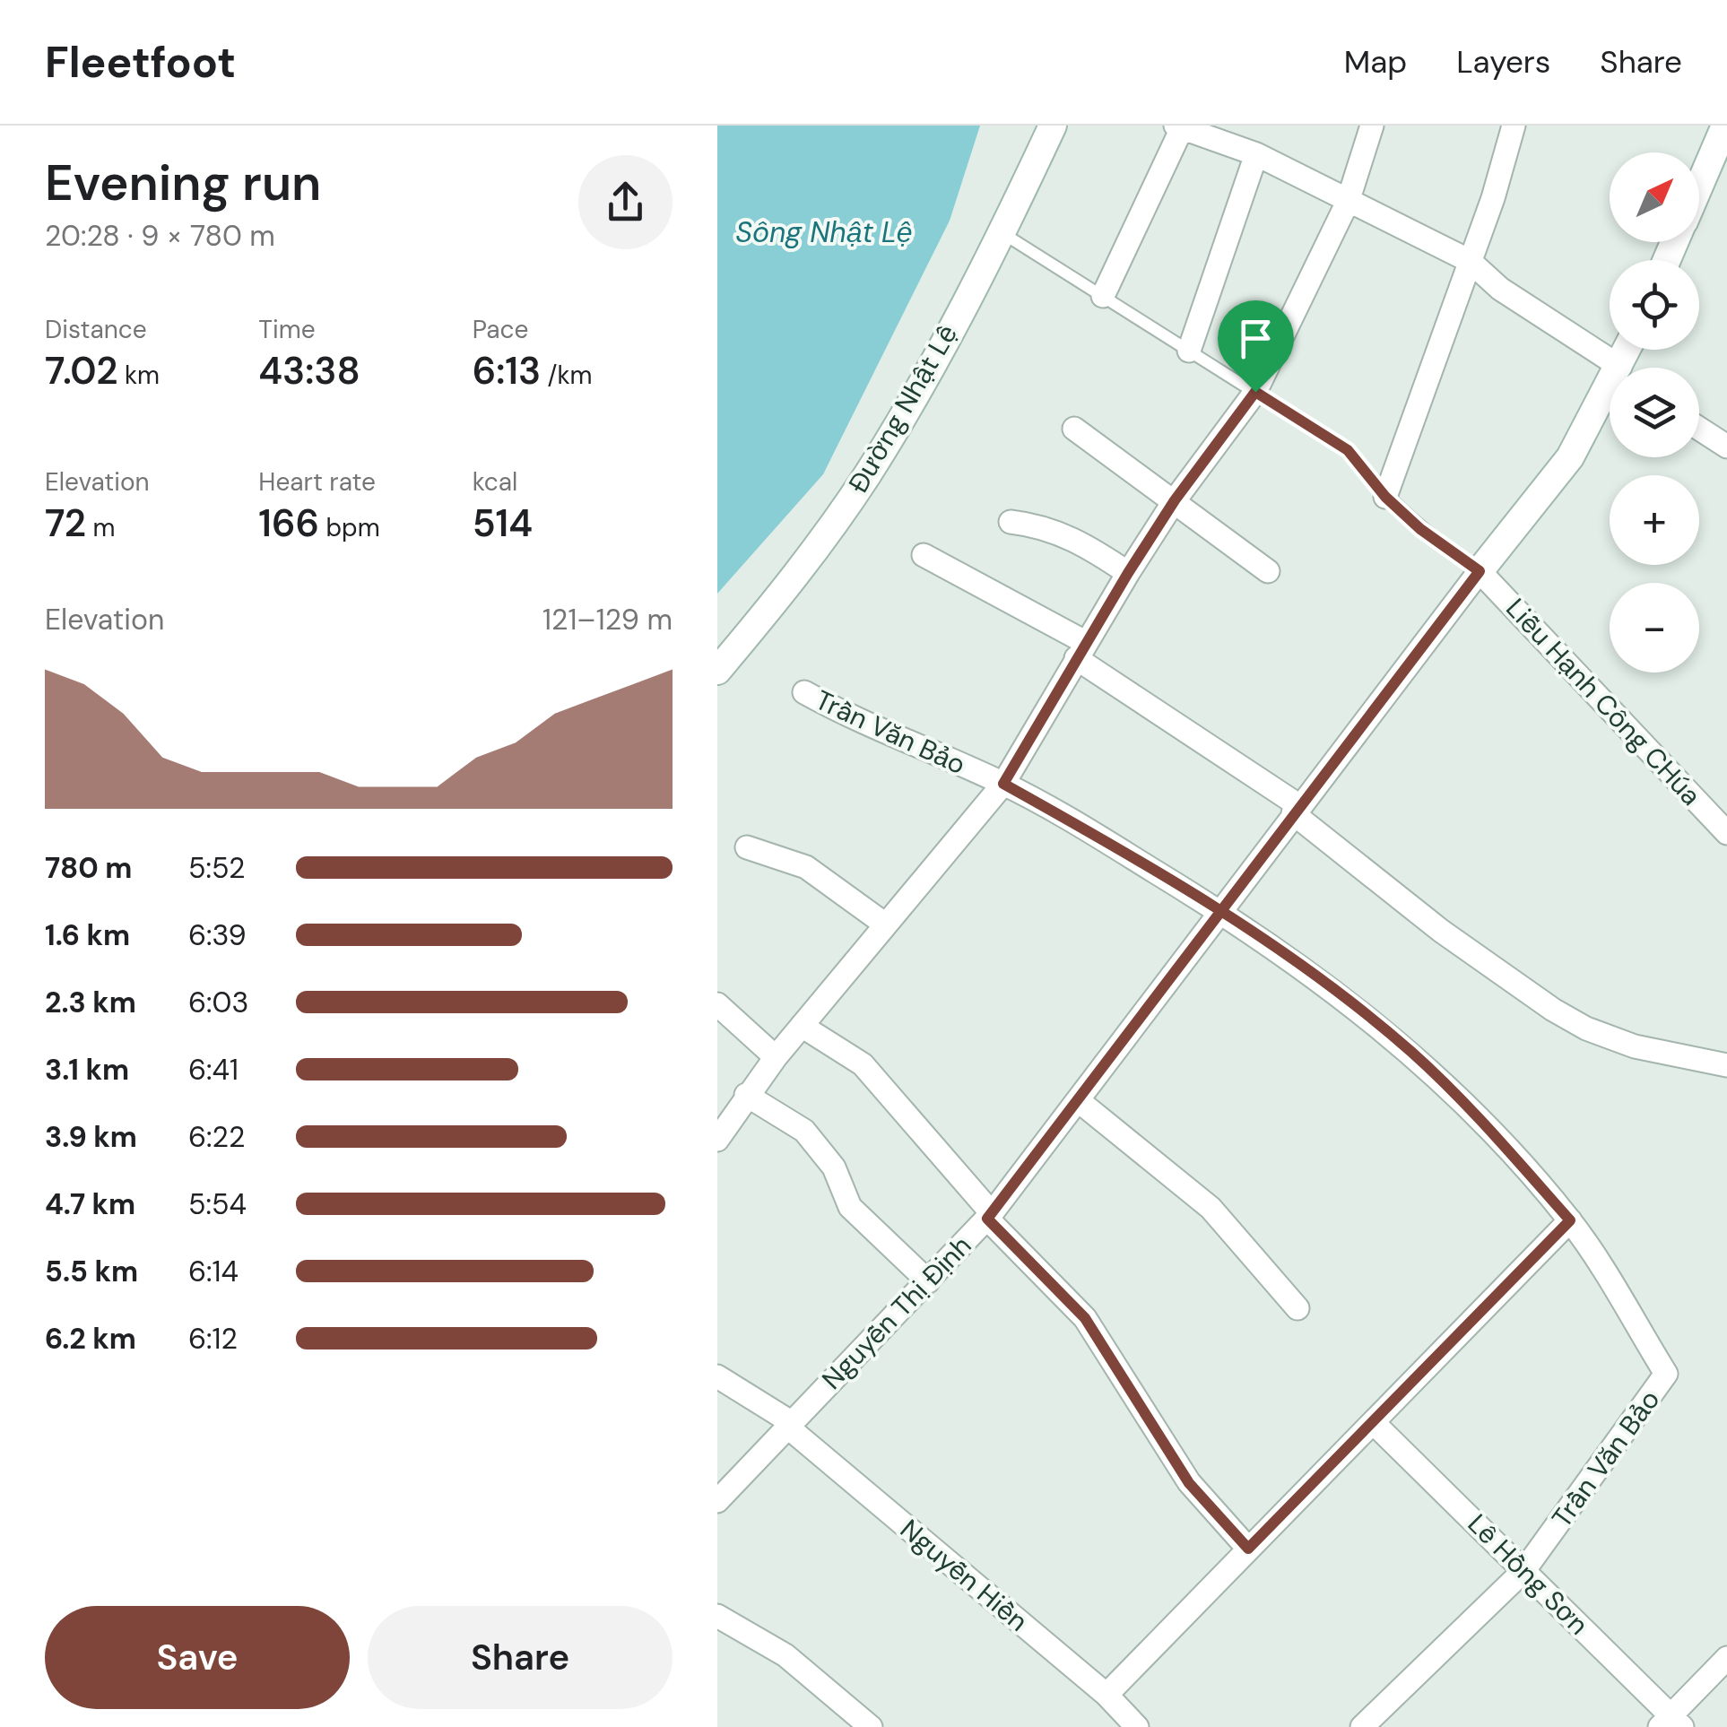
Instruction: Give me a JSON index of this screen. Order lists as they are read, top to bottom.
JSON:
{
  "streets": {
    "street": [
      "Đường Nhật Lệ",
      "Liễu Hạnh Công CHúa",
      "Trần Văn Bảo",
      "Nguyễn Thị Định",
      "Lê Hồng Sơn",
      "Nguyễn Hiền"
    ]
  },
  "crossings": [
    ["Liễu Hạnh Công CHúa", "Nguyễn Thị Định"],
    ["Trần Văn Bảo", "Nguyễn Thị Định"],
    ["Trần Văn Bảo", "Lê Hồng Sơn"],
    ["Nguyễn Thị Định", "Nguyễn Hiền"]
  ],
  "water": ["Sông Nhật Lệ"],
  "north": "top right",
  "page": {
    "header": "Fleetfoot",
    "nav": ["Map", "Layers", "Share"],
    "heading": ["Evening run", "20:28 · 9 × 780 m"],
    "map_buttons": ["+", "−"],
    "stats": [
      ["Distance", "7.02 km"],
      ["Time", "43:38"],
      ["Pace", "6:13 /km"],
      ["Elevation", "72 m"],
      ["Heart rate", "166 bpm"],
      ["kcal", "514"]
    ],
    "chart": ["Elevation", "121–129 m"],
    "list": [
      {
        "name": "780 m",
        "note": "5:52"
      },
      {
        "name": "1.6 km",
        "note": "6:39"
      },
      {
        "name": "2.3 km",
        "note": "6:03"
      },
      {
        "name": "3.1 km",
        "note": "6:41"
      },
      {
        "name": "3.9 km",
        "note": "6:22"
      },
      {
        "name": "4.7 km",
        "note": "5:54"
      },
      {
        "name": "5.5 km",
        "note": "6:14"
      },
      {
        "name": "6.2 km",
        "note": "6:12"
      }
    ],
    "buttons": ["Save", "Share"]
  }
}
